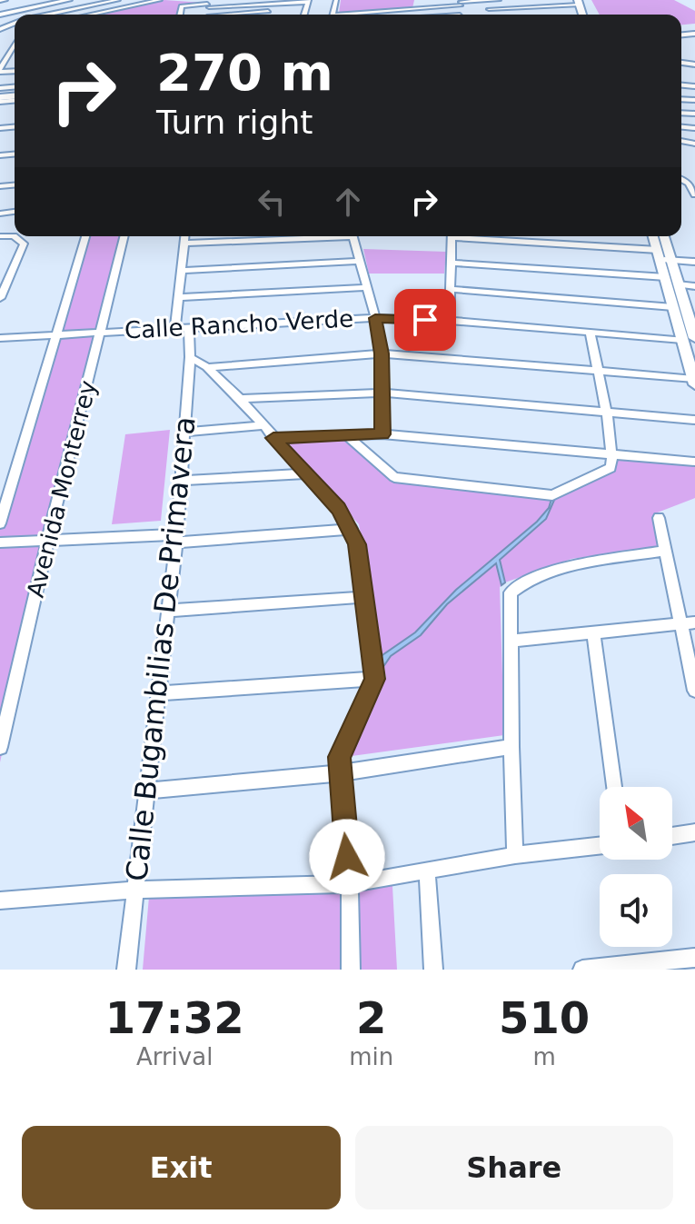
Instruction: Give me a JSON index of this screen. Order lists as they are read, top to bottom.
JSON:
{
  "streets": {
    "street": ["Calle Rancho Verde", "Avenida Monterrey", "Calle Bugambilias De Primavera"]
  },
  "crossings": [
    ["Calle Rancho Verde", "Avenida Monterrey"],
    ["Calle Rancho Verde", "Calle Bugambilias De Primavera"]
  ],
  "north": "top left",
  "page": {
    "turn": ["270 m", "Turn right"],
    "eta": [
      "17:32",
      "Arrival",
      "2",
      "min",
      "510",
      "m"
    ],
    "buttons": ["Exit", "Share"]
  }
}
